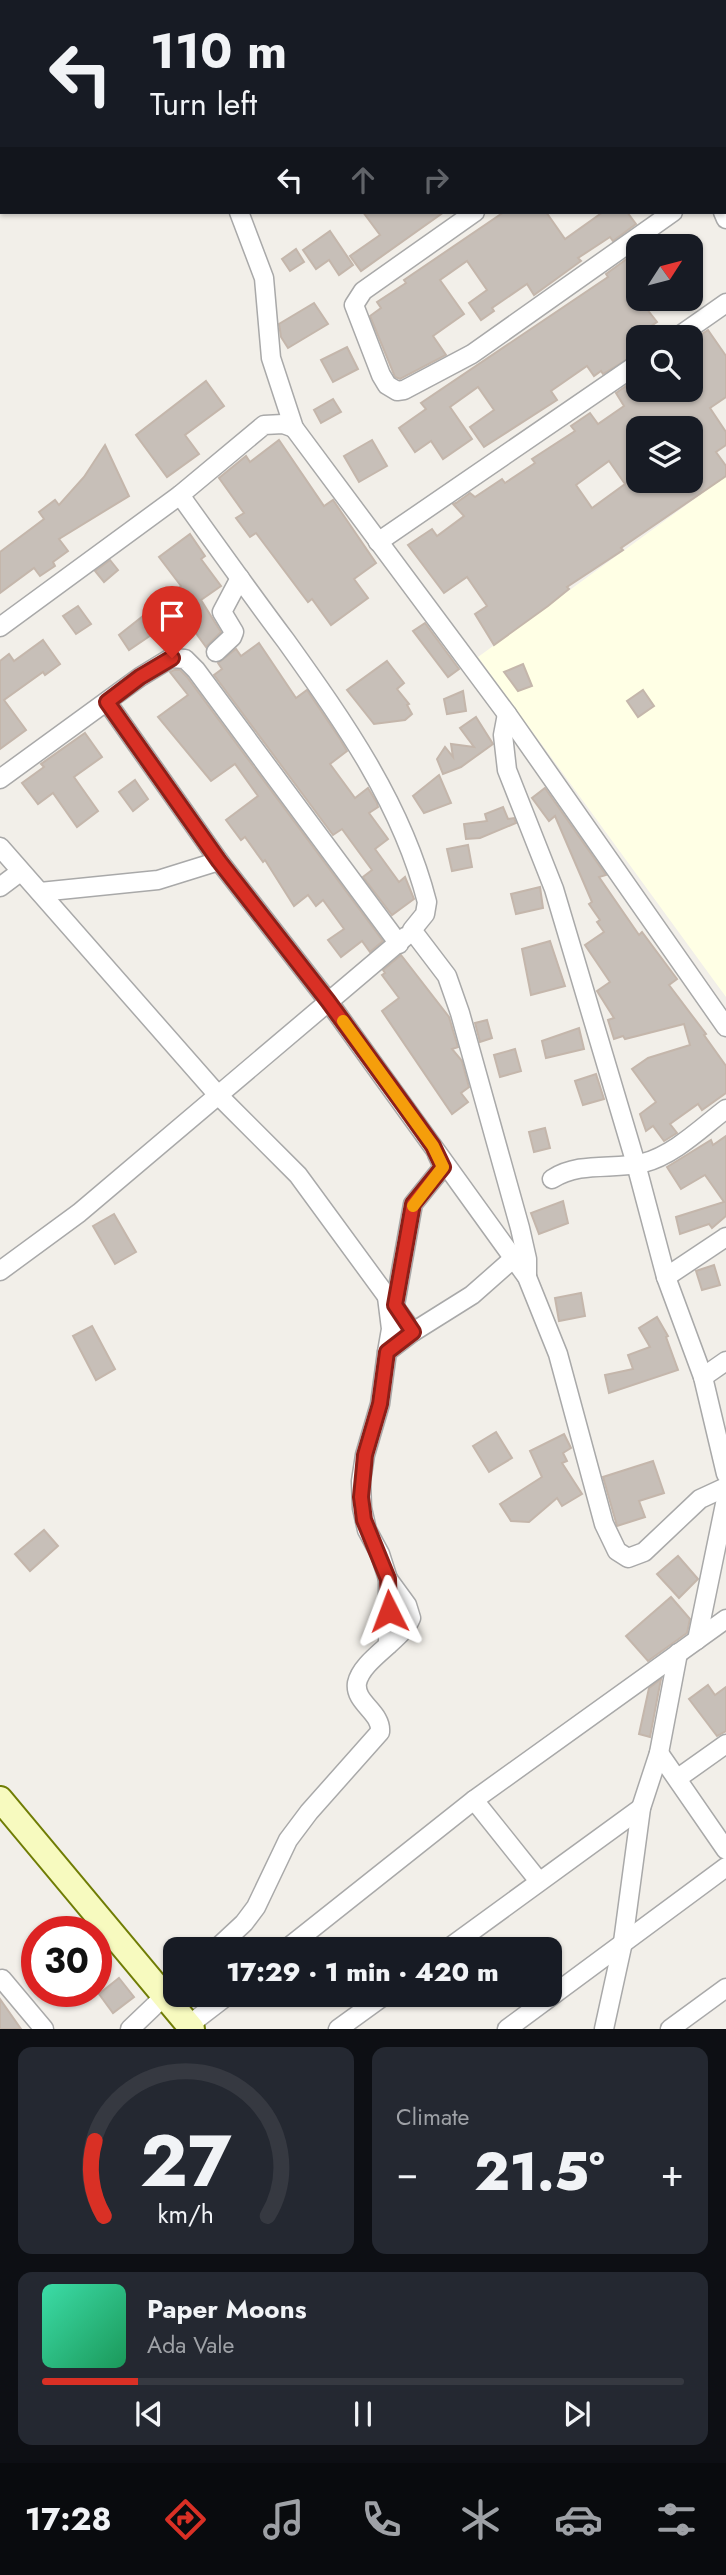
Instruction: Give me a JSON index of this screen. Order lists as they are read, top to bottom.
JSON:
{
  "north": "top right",
  "page": {
    "turn": ["110 m", "Turn left"],
    "limit": "30",
    "trip": "17:29 · 1 min · 420 m",
    "tile": "Climate",
    "heat": ["−", "21.5°", "+"],
    "song": ["Paper Moons", "Ada Vale"],
    "tabs": "17:28",
    "gauge": ["27", "km/h"]
  }
}
